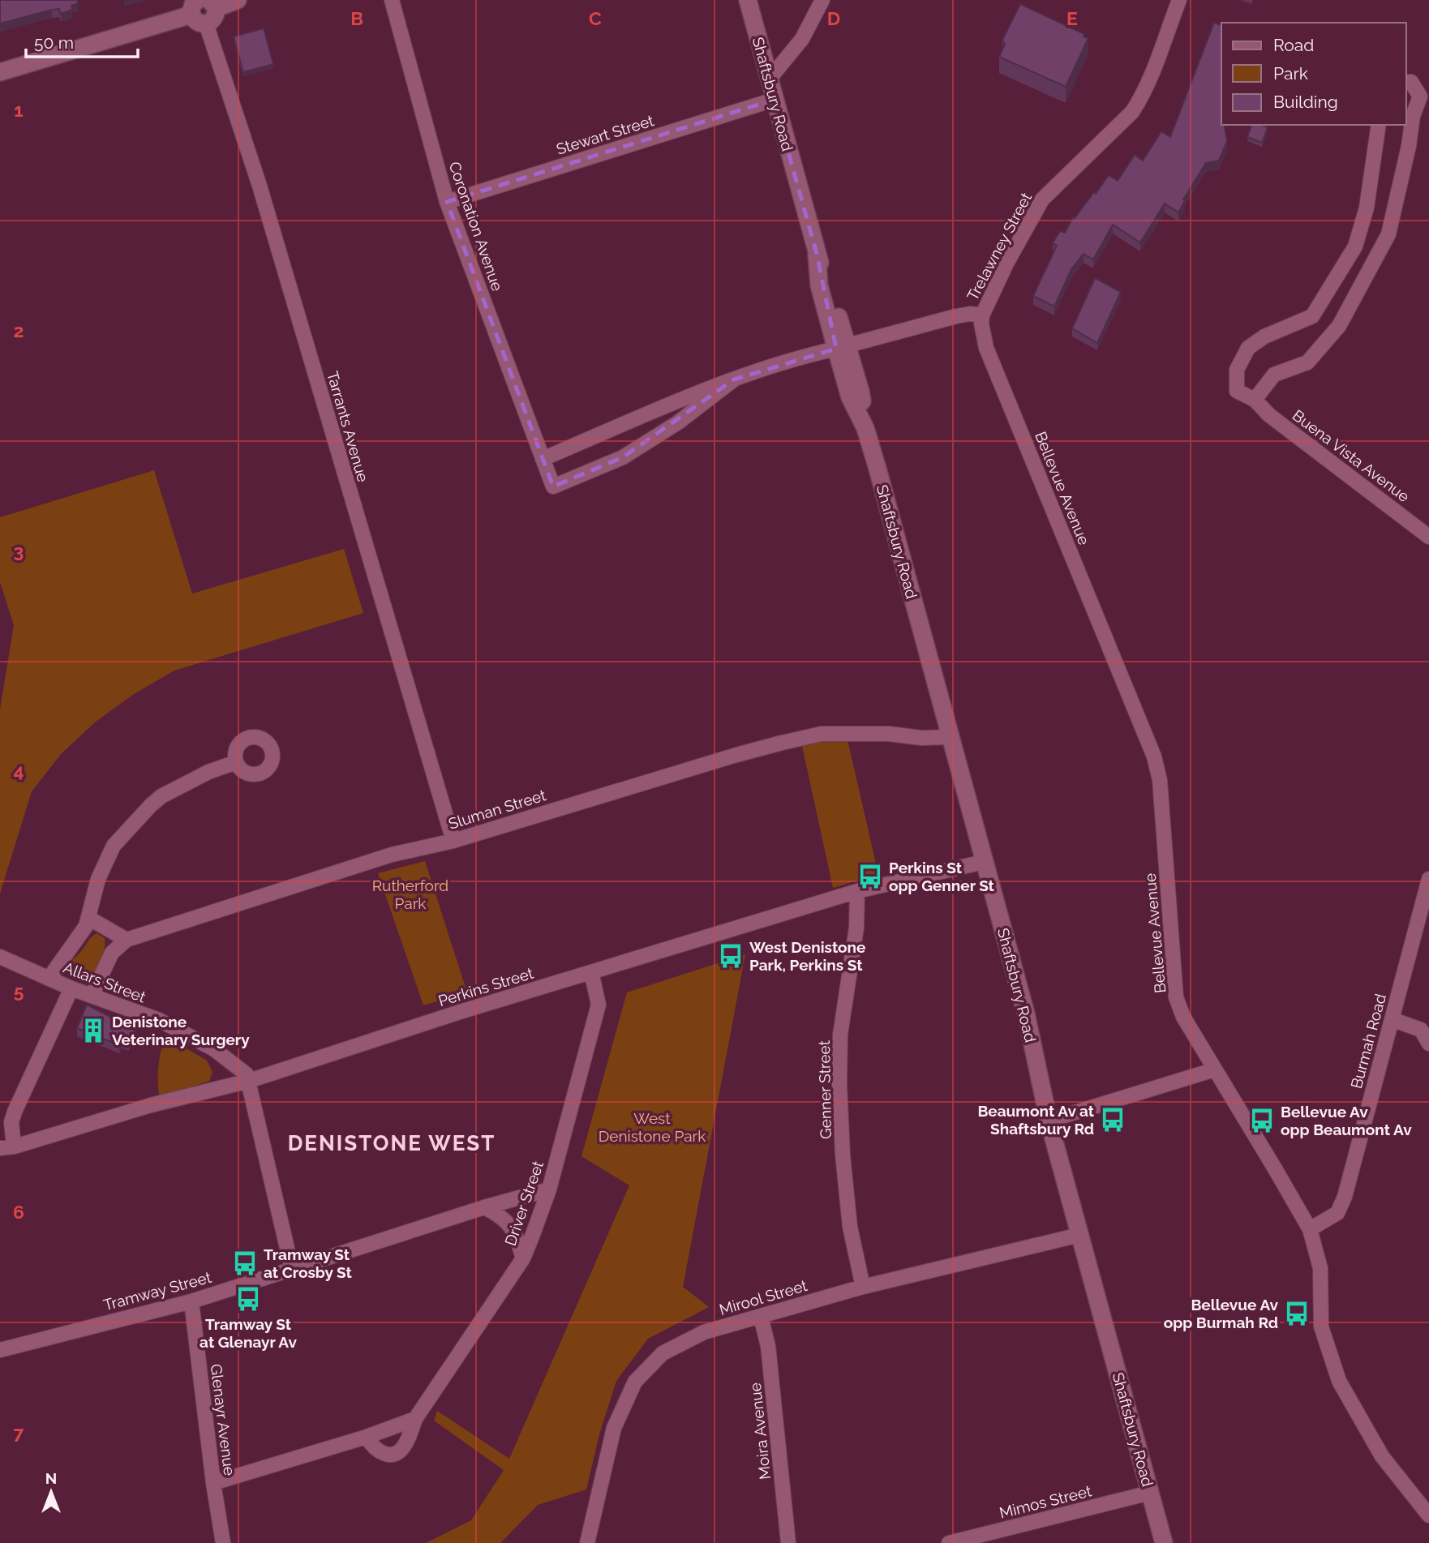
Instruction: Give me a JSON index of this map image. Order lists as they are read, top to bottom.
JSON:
{
  "streets": {
    "street": [
      "Shaftsbury Road",
      "Stewart Street",
      "Coronation Avenue",
      "Trelawney Street",
      "Tarrants Avenue",
      "Buena Vista Avenue",
      "Bellevue Avenue",
      "Sluman Street",
      "Allars Street",
      "Perkins Street",
      "Burmah Road",
      "Genner Street",
      "Driver Street",
      "Tramway Street",
      "Mirool Street",
      "Glenayr Avenue",
      "Moira Avenue",
      "Mimos Street"
    ]
  },
  "crossings": [
    ["Shaftsbury Road", "Stewart Street"],
    ["Shaftsbury Road", "Trelawney Street"],
    ["Shaftsbury Road", "Sluman Street"],
    ["Shaftsbury Road", "Perkins Street"],
    ["Shaftsbury Road", "Mirool Street"],
    ["Shaftsbury Road", "Mimos Street"],
    ["Stewart Street", "Coronation Avenue"],
    ["Coronation Avenue", "Trelawney Street"],
    ["Trelawney Street", "Bellevue Avenue"],
    ["Tarrants Avenue", "Sluman Street"],
    ["Bellevue Avenue", "Burmah Road"],
    ["Allars Street", "Perkins Street"],
    ["Perkins Street", "Genner Street"],
    ["Perkins Street", "Driver Street"],
    ["Genner Street", "Mirool Street"],
    ["Driver Street", "Tramway Street"],
    ["Tramway Street", "Glenayr Avenue"],
    ["Mirool Street", "Moira Avenue"]
  ],
  "districts": ["DENISTONE WEST"],
  "parks": ["Rutherford Park", "West Denistone Park"],
  "places": {
    "bus stop": [
      "Perkins St opp Genner St",
      "West Denistone Park, Perkins St",
      "Beaumont Av at Shaftsbury Rd",
      "Bellevue Av opp Beaumont Av",
      "Tramway St at Crosby St",
      "Tramway St at Glenayr Av",
      "Bellevue Av opp Burmah Rd"
    ],
    "building": ["Denistone Veterinary Surgery"]
  },
  "legend": ["Road", "Park", "Building"],
  "scale_bar": "50 m",
  "north": "top",
  "grid": {
    "columns": [
      "B",
      "C",
      "D",
      "E"
    ],
    "rows": [
      "1",
      "2",
      "3",
      "4",
      "5",
      "6",
      "7"
    ]
  }
}
